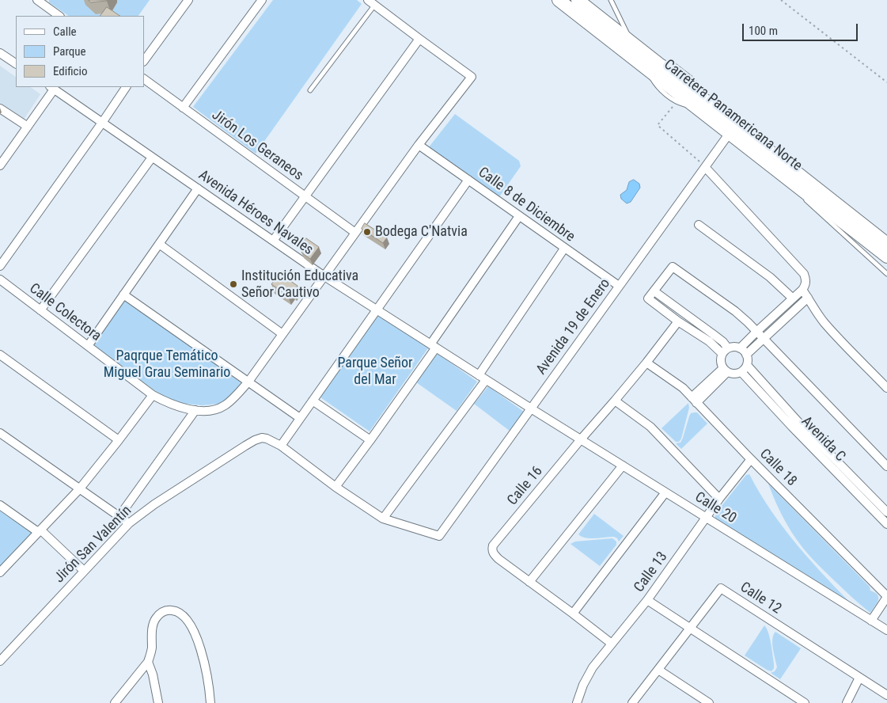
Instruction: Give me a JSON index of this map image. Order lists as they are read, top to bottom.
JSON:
{
  "streets": {
    "highway": ["Carretera Panamericana Norte"],
    "street": [
      "Jirón Los Geraneos",
      "Calle 8 de Diciembre",
      "Avenida Héroes Navales",
      "Calle Colectora",
      "Avenida 19 de Enero",
      "Avenida C",
      "Calle 18",
      "Calle 16",
      "Calle 20",
      "Jirón San Valentín",
      "Calle 13",
      "Calle 12"
    ]
  },
  "crossings": [
    ["Carretera Panamericana Norte", "Avenida 19 de Enero"],
    ["Jirón Los Geraneos", "Calle Colectora"],
    ["Calle 8 de Diciembre", "Calle Colectora"],
    ["Calle 8 de Diciembre", "Avenida 19 de Enero"],
    ["Avenida Héroes Navales", "Calle Colectora"],
    ["Avenida Héroes Navales", "Avenida 19 de Enero"],
    ["Avenida Héroes Navales", "Calle 20"],
    ["Avenida 19 de Enero", "Calle 20"],
    ["Avenida 19 de Enero", "Jirón San Valentín"],
    ["Calle 18", "Calle 16"],
    ["Calle 18", "Calle 13"],
    ["Calle 16", "Calle 20"],
    ["Calle 16", "Calle 13"],
    ["Calle 20", "Calle 13"]
  ],
  "parks": ["Paqrque Temático Miguel Grau Seminario", "Parque Señor del Mar"],
  "places": ["Bodega C'Natvia", "Institución Educativa Señor Cautivo"],
  "legend": ["Calle", "Parque", "Edificio"],
  "scale_bar": "100 m"
}
